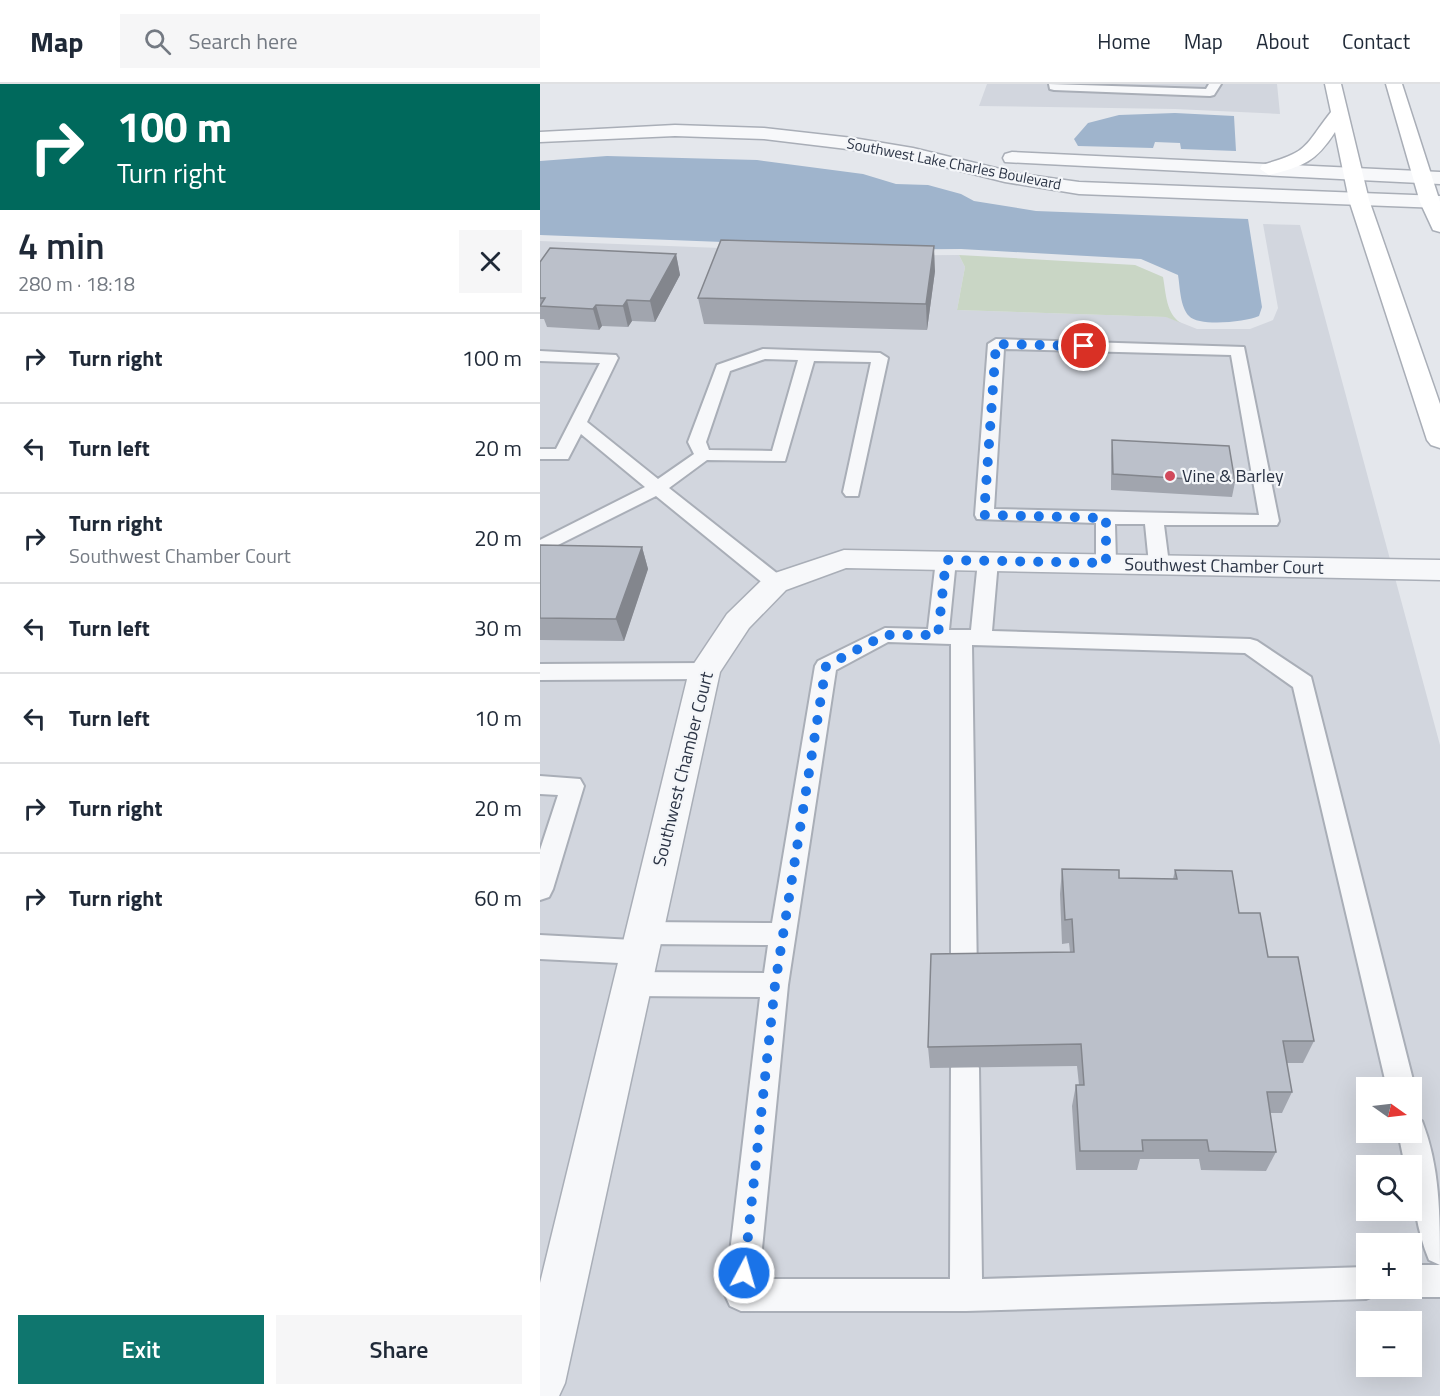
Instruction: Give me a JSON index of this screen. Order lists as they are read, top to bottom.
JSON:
{
  "streets": {
    "street": ["Southwest Lake Charles Boulevard", "Southwest Chamber Court"]
  },
  "places": ["Vine & Barley"],
  "north": "right",
  "page": {
    "header": "Map",
    "search": "Search here",
    "nav": [
      "Home",
      "Map",
      "About",
      "Contact"
    ],
    "turn": ["100 m", "Turn right"],
    "heading": ["4 min", "280 m · 18:18"],
    "list": [
      {
        "name": "Turn right",
        "value": "100 m"
      },
      {
        "name": "Turn left",
        "value": "20 m"
      },
      {
        "name": "Turn right",
        "note": "Southwest Chamber Court",
        "value": "20 m"
      },
      {
        "name": "Turn left",
        "value": "30 m"
      },
      {
        "name": "Turn left",
        "value": "10 m"
      },
      {
        "name": "Turn right",
        "value": "20 m"
      },
      {
        "name": "Turn right",
        "value": "60 m"
      }
    ],
    "map_buttons": ["+", "−"],
    "buttons": ["Exit", "Share"]
  }
}
